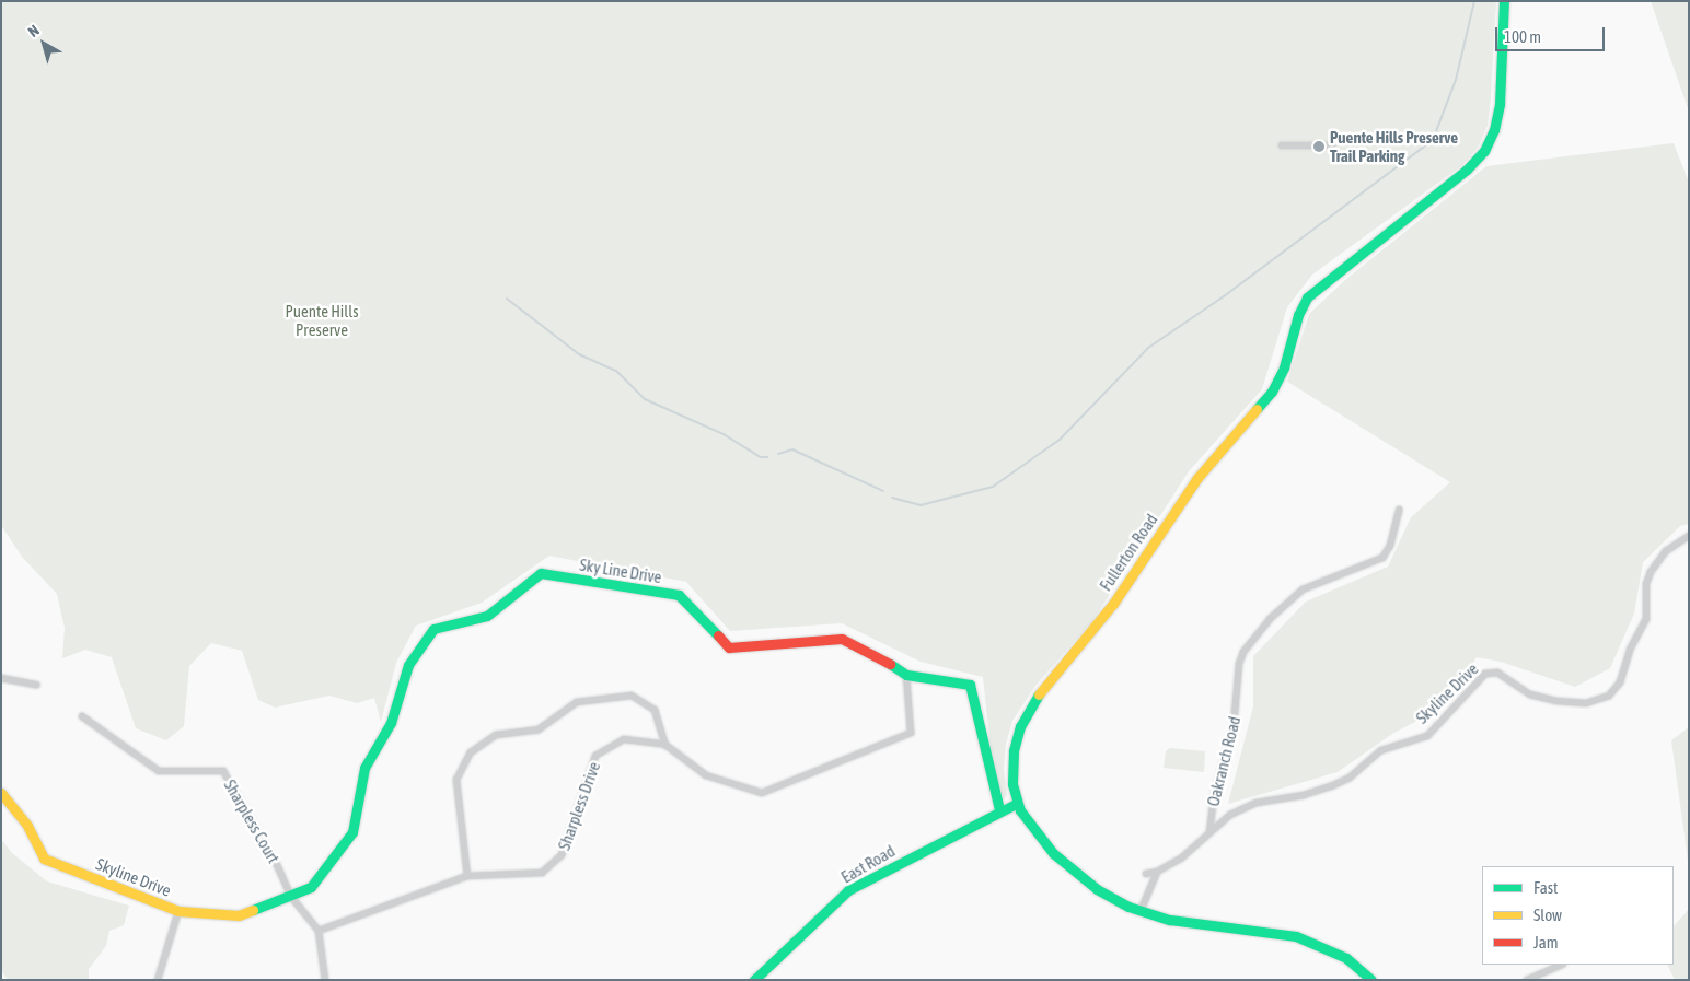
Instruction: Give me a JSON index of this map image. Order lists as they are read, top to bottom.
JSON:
{
  "streets": {
    "street": [
      "Fullerton Road",
      "Sky Line Drive",
      "Skyline Drive",
      "Oakranch Road",
      "Sharpless Drive",
      "Sharpless Court",
      "East Road"
    ]
  },
  "crossings": [
    ["Fullerton Road", "East Road"],
    ["Sky Line Drive", "Skyline Drive"],
    ["Sky Line Drive", "Sharpless Drive"],
    ["Sky Line Drive", "Sharpless Court"],
    ["Sky Line Drive", "East Road"],
    ["Skyline Drive", "Oakranch Road"],
    ["Skyline Drive", "Sharpless Court"]
  ],
  "parks": ["Puente Hills Preserve"],
  "places": ["Puente Hills Preserve Trail Parking"],
  "legend": ["Fast", "Slow", "Jam"],
  "scale_bar": "100 m",
  "north": "top left"
}
